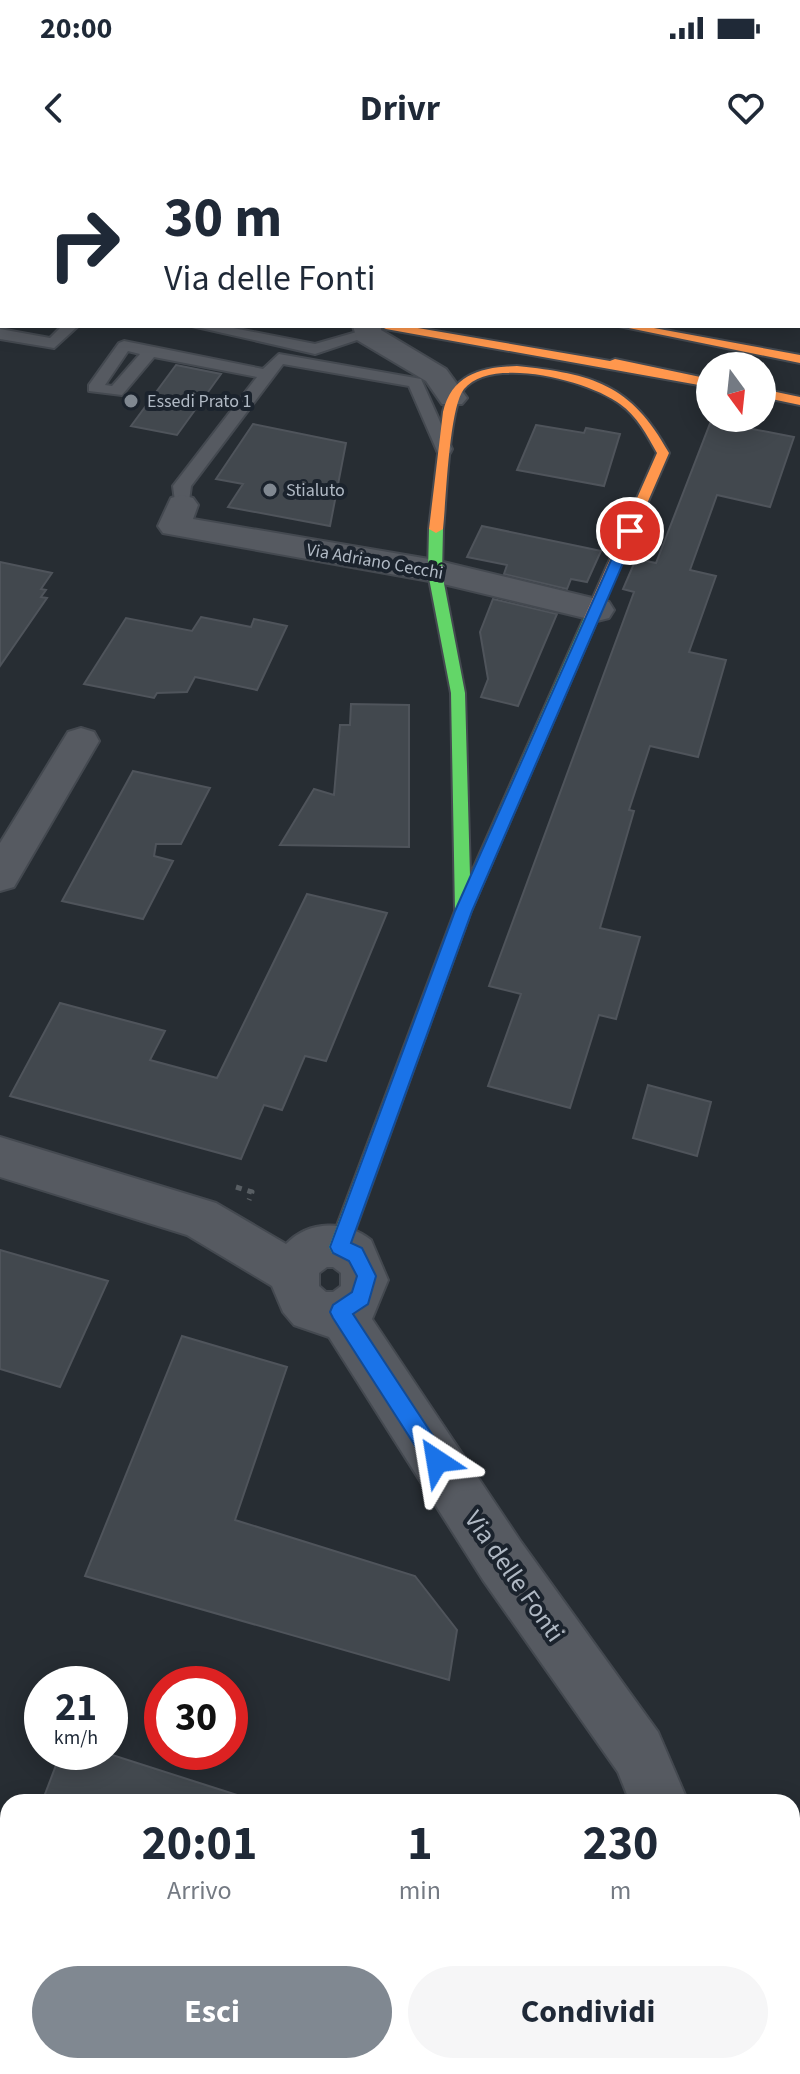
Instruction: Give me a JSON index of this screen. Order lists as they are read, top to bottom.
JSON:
{
  "streets": {
    "street": ["Via Adriano Cecchi", "Via delle Fonti"]
  },
  "places": ["Essedi Prato 1", "Stialuto"],
  "north": "bottom",
  "page": {
    "status": "20:00",
    "header": "Drivr",
    "turn": ["30 m", "Via delle Fonti"],
    "speed": "21 km/h",
    "limit": "30",
    "eta": [
      "20:01",
      "Arrivo",
      "1",
      "min",
      "230",
      "m"
    ],
    "buttons": ["Esci", "Condividi"]
  }
}
